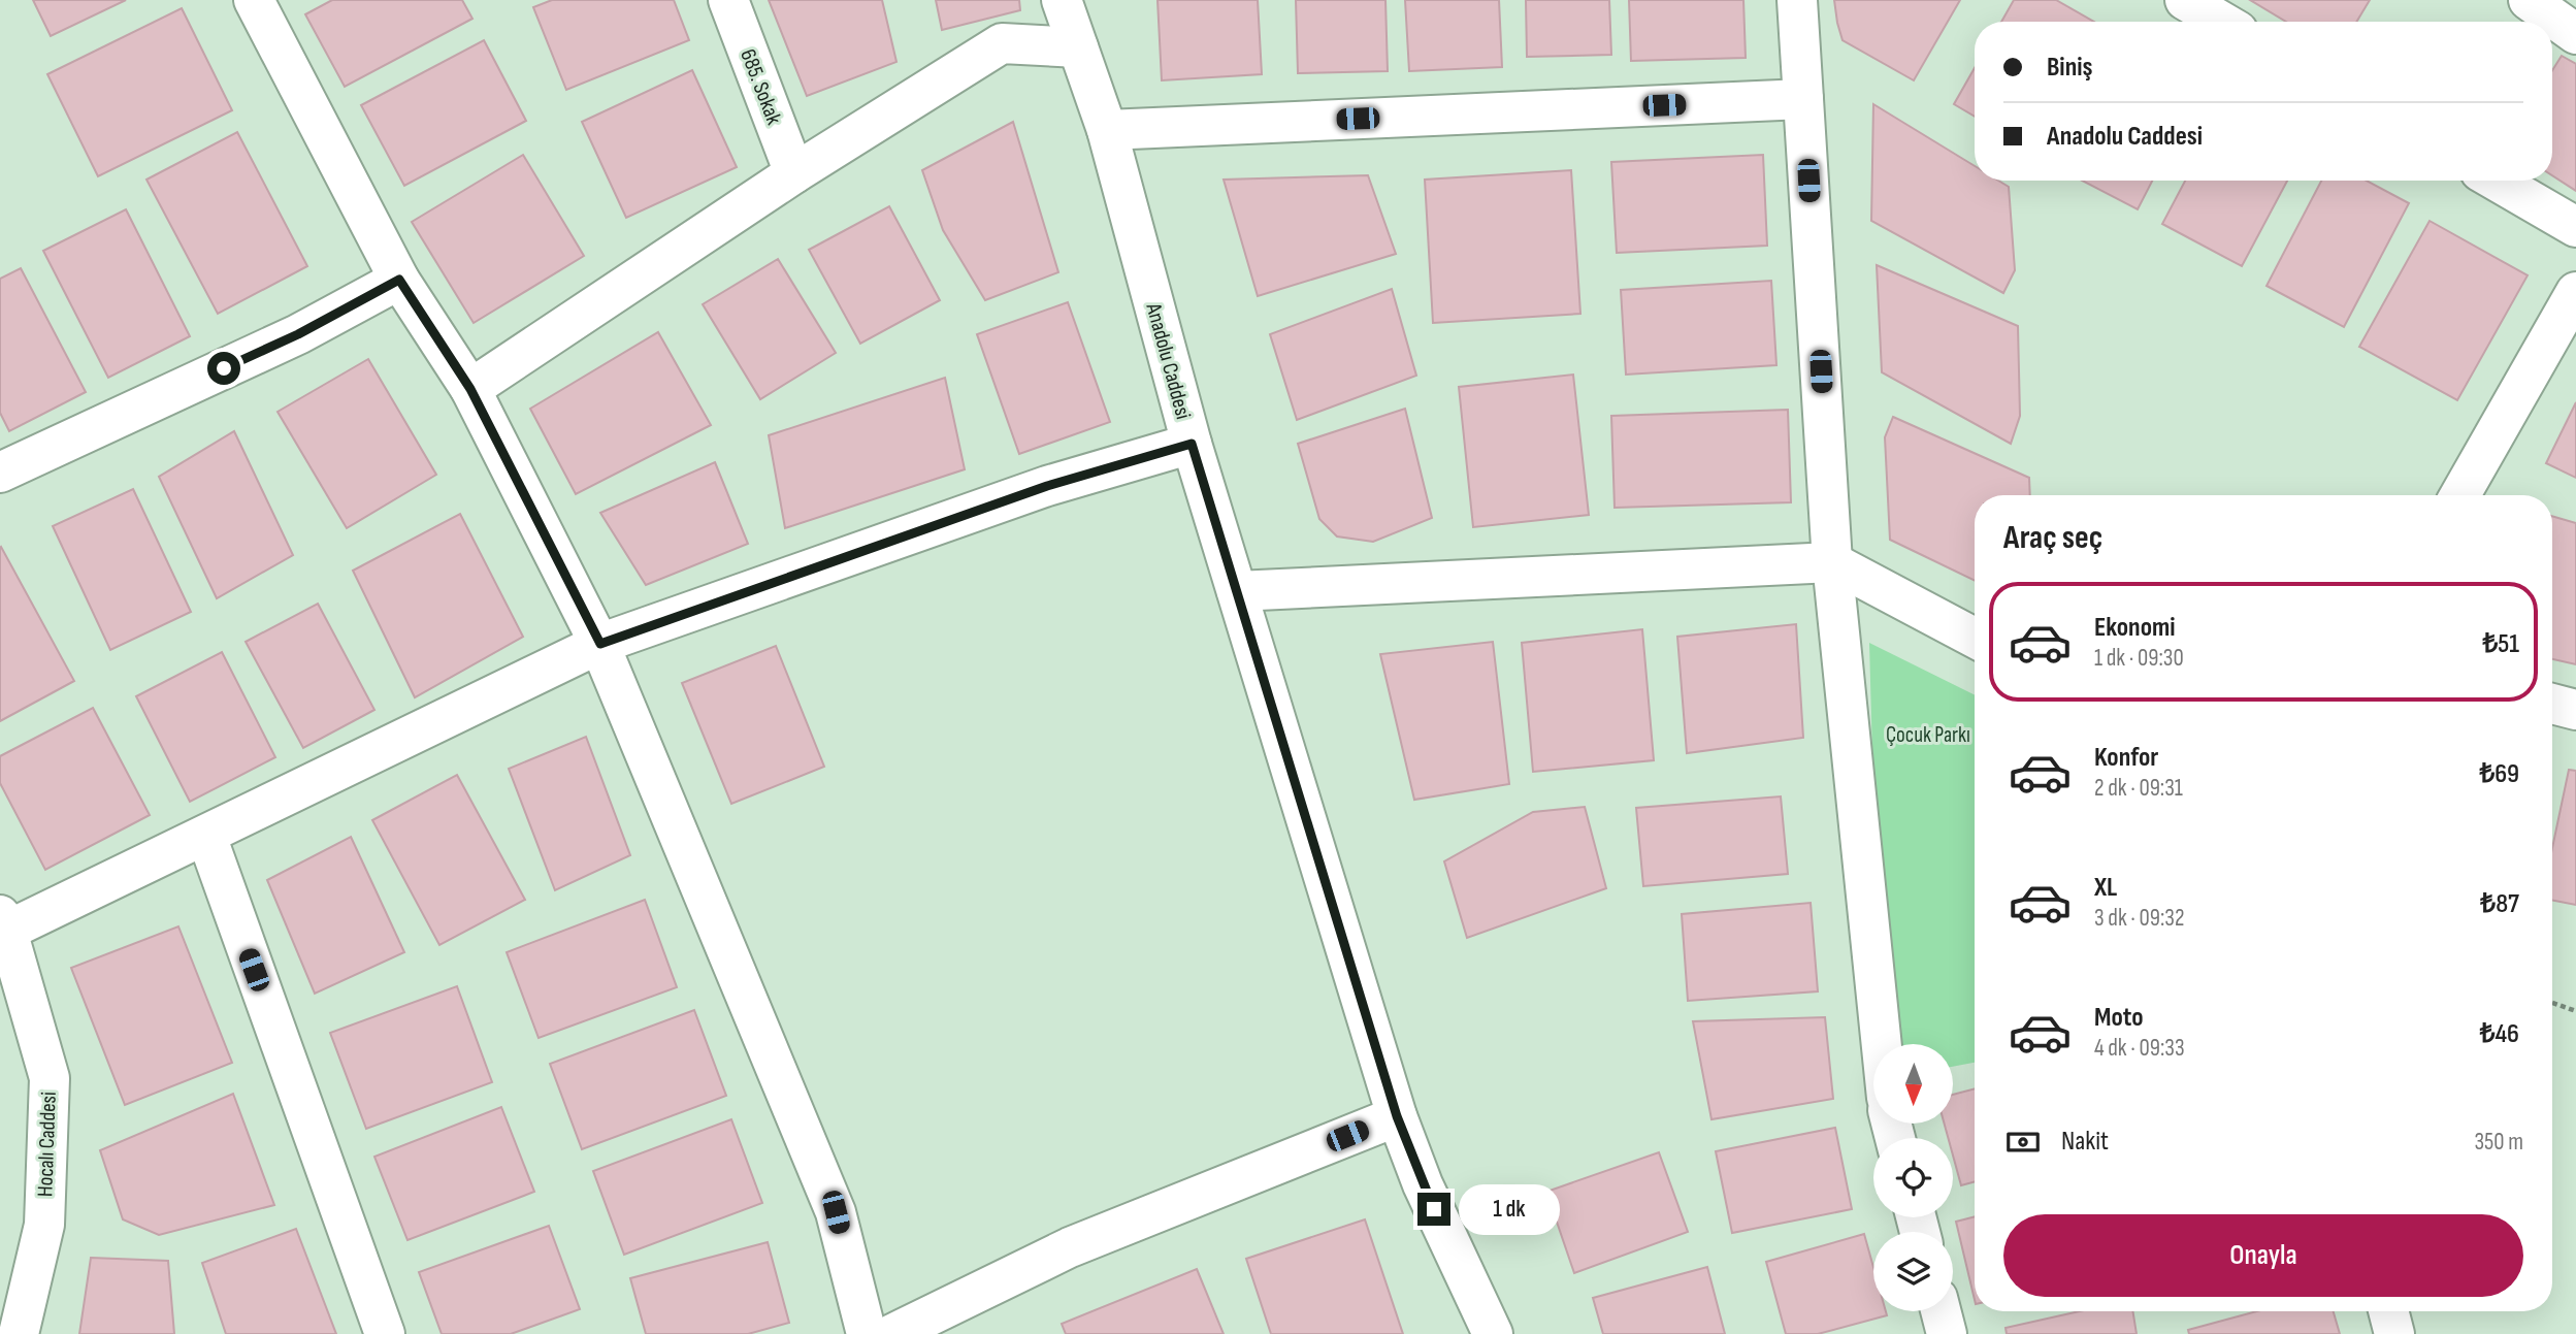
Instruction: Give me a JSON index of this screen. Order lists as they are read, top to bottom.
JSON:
{
  "streets": {
    "street": ["685. Sokak", "Anadolu Caddesi", "Hocalı Caddesi"]
  },
  "parks": ["Çocuk Parkı"],
  "north": "bottom",
  "page": {
    "banner": ["Biniş", "Anadolu Caddesi"],
    "heading": "Araç seç",
    "list": [
      {
        "name": "Ekonomi",
        "note": "1 dk · 09:30",
        "value": "₺51"
      },
      {
        "name": "Konfor",
        "note": "2 dk · 09:31",
        "value": "₺69"
      },
      {
        "name": "XL",
        "note": "3 dk · 09:32",
        "value": "₺87"
      },
      {
        "name": "Moto",
        "note": "4 dk · 09:33",
        "value": "₺46"
      }
    ],
    "pay": ["Nakit", "350 m"],
    "bubble": "1 dk",
    "buttons": "Onayla"
  }
}
